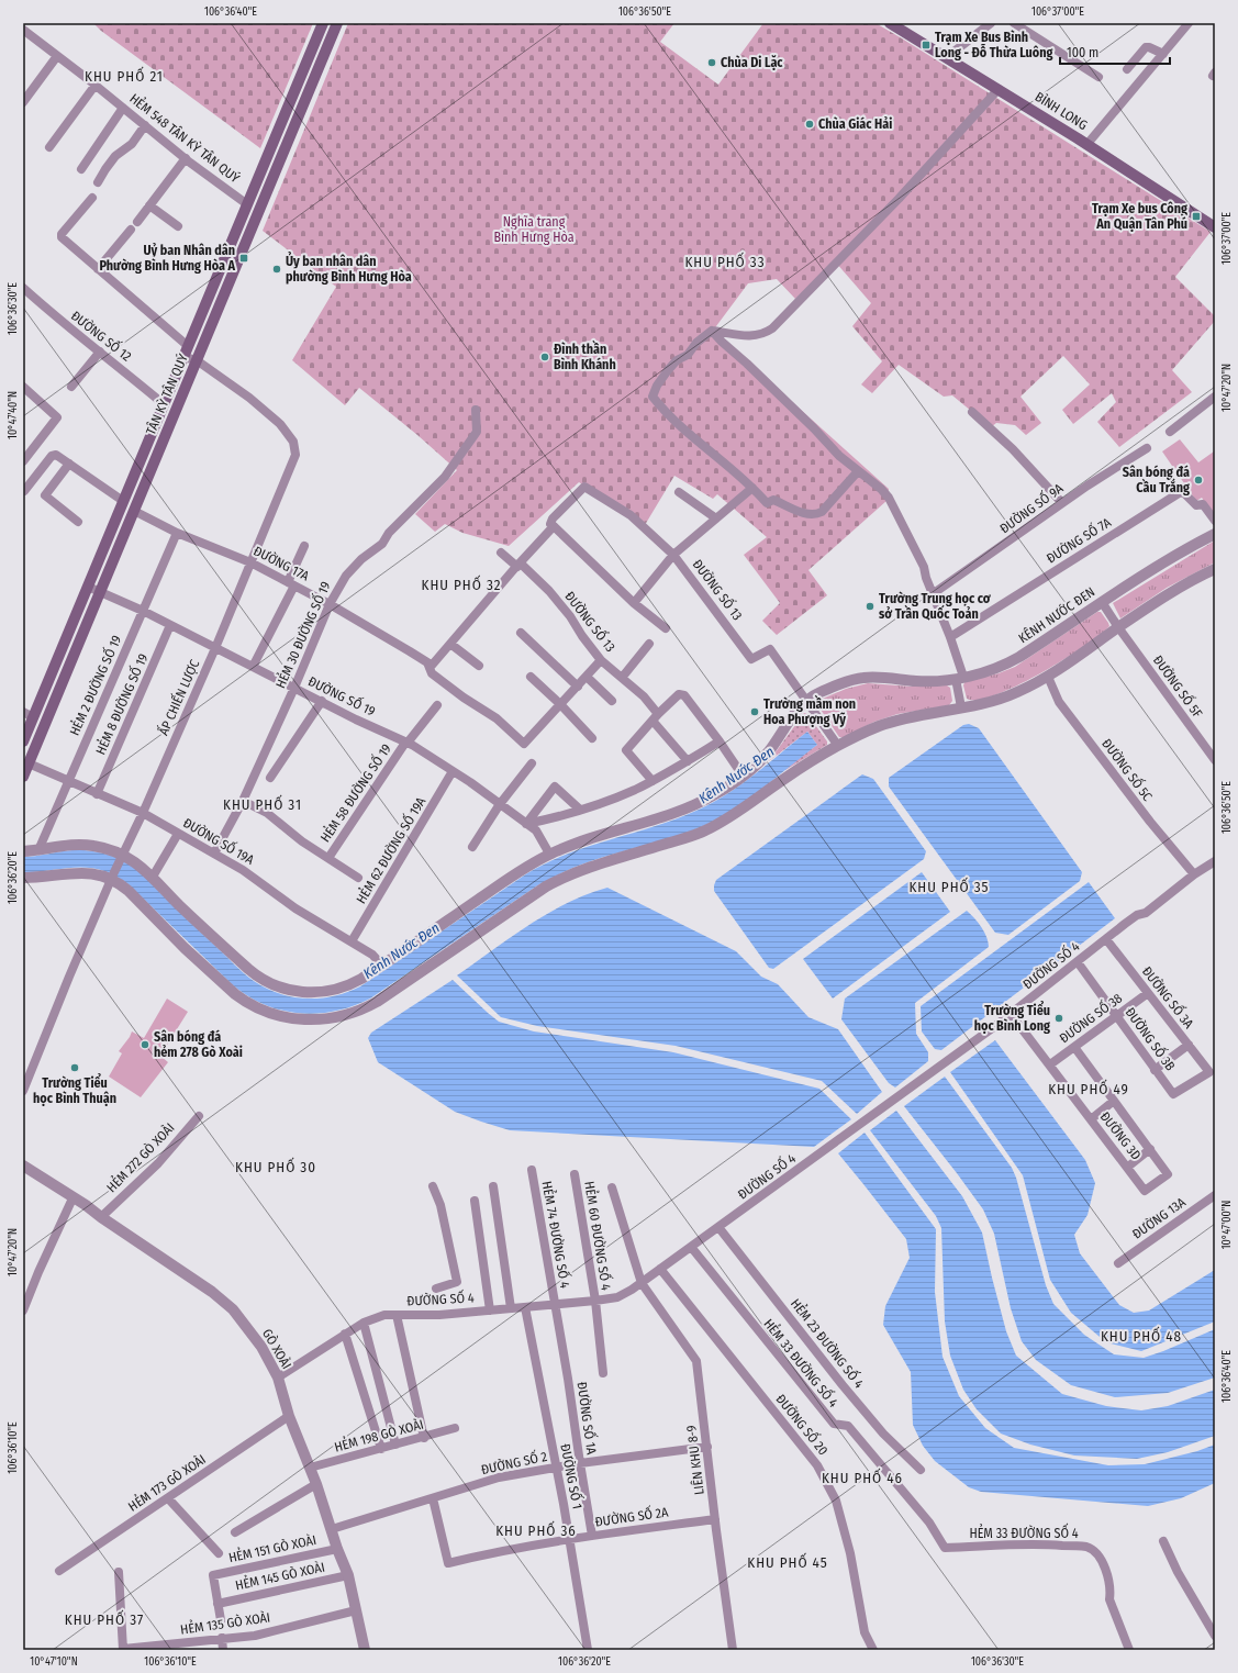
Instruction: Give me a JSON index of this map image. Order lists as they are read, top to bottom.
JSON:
{
  "streets": {
    "main road": ["BÌNH LONG", "TÂN KỲ TÂN QUÝ"],
    "street": [
      "HẺM 548 TÂN KỲ TÂN QUÝ",
      "ĐƯỜNG SỐ 12",
      "ĐƯỜNG SỐ 9A",
      "ĐƯỜNG SỐ 7A",
      "ĐƯỜNG 17A",
      "ĐƯỜNG SỐ 13",
      "KÊNH NƯỚC ĐEN",
      "HẺM 30 ĐƯỜNG SỐ 19",
      "HẺM 2 ĐƯỜNG SỐ 19",
      "ĐƯỜNG SỐ 5F",
      "ĐƯỜNG SỐ 19",
      "ẤP CHIẾN LƯỢC",
      "HẺM 8 ĐƯỜNG SỐ 19",
      "ĐƯỜNG SỐ 5C",
      "HẺM 58 ĐƯỜNG SỐ 19",
      "ĐƯỜNG SỐ 19A",
      "HẺM 62 ĐƯỜNG SỐ 19A",
      "ĐƯỜNG SỐ 4",
      "ĐƯỜNG SỐ 3A",
      "ĐƯỜNG SỐ 38",
      "ĐƯỜNG SỐ 3B",
      "ĐƯỜNG 3D",
      "HẺM 272 GÒ XOÀI",
      "ĐƯỜNG 13A",
      "HẺM 74 ĐƯỜNG SỐ 4",
      "HẺM 60 ĐƯỜNG SỐ 4",
      "HẺM 23 ĐƯỜNG SỐ 4",
      "GÒ XOÀI",
      "HẺM 33 ĐƯỜNG SỐ 4",
      "ĐƯỜNG SỐ 1A",
      "ĐƯỜNG SỐ 20",
      "HẺM 198 GÒ XOÀI",
      "LIÊN KHU 8-9",
      "ĐƯỜNG SỐ 2",
      "ĐƯỜNG SỐ 1",
      "HẺM 173 GÒ XOÀI",
      "ĐƯỜNG SỐ 2A",
      "HẺM 151 GÒ XOÀI",
      "HẺM 145 GÒ XOÀI",
      "HẺM 135 GÒ XOÀI"
    ]
  },
  "crossings": [
    ["HẺM 548 TÂN KỲ TÂN QUÝ", "TÂN KỲ TÂN QUÝ"],
    ["ĐƯỜNG SỐ 12", "TÂN KỲ TÂN QUÝ"],
    ["TÂN KỲ TÂN QUÝ", "ĐƯỜNG 17A"],
    ["TÂN KỲ TÂN QUÝ", "ĐƯỜNG SỐ 19"],
    ["TÂN KỲ TÂN QUÝ", "ẤP CHIẾN LƯỢC"],
    ["TÂN KỲ TÂN QUÝ", "ĐƯỜNG SỐ 19A"],
    ["ĐƯỜNG 17A", "HẺM 30 ĐƯỜNG SỐ 19"],
    ["ĐƯỜNG 17A", "HẺM 2 ĐƯỜNG SỐ 19"],
    ["ĐƯỜNG 17A", "ẤP CHIẾN LƯỢC"],
    ["ĐƯỜNG SỐ 13", "KÊNH NƯỚC ĐEN"],
    ["KÊNH NƯỚC ĐEN", "HẺM 2 ĐƯỜNG SỐ 19"],
    ["KÊNH NƯỚC ĐEN", "ĐƯỜNG SỐ 5F"],
    ["KÊNH NƯỚC ĐEN", "ĐƯỜNG SỐ 19"],
    ["KÊNH NƯỚC ĐEN", "ẤP CHIẾN LƯỢC"],
    ["KÊNH NƯỚC ĐEN", "ĐƯỜNG SỐ 19A"],
    ["HẺM 30 ĐƯỜNG SỐ 19", "ĐƯỜNG SỐ 19"],
    ["HẺM 30 ĐƯỜNG SỐ 19", "ĐƯỜNG SỐ 19A"],
    ["HẺM 2 ĐƯỜNG SỐ 19", "ĐƯỜNG SỐ 19"],
    ["HẺM 2 ĐƯỜNG SỐ 19", "ĐƯỜNG SỐ 19A"],
    ["ĐƯỜNG SỐ 19", "ẤP CHIẾN LƯỢC"],
    ["ĐƯỜNG SỐ 19", "HẺM 8 ĐƯỜNG SỐ 19"],
    ["ĐƯỜNG SỐ 19", "HẺM 58 ĐƯỜNG SỐ 19"],
    ["ĐƯỜNG SỐ 19", "HẺM 62 ĐƯỜNG SỐ 19A"],
    ["ẤP CHIẾN LƯỢC", "ĐƯỜNG SỐ 19A"],
    ["HẺM 8 ĐƯỜNG SỐ 19", "ĐƯỜNG SỐ 19A"],
    ["ĐƯỜNG SỐ 5C", "ĐƯỜNG SỐ 4"],
    ["ĐƯỜNG SỐ 19A", "HẺM 62 ĐƯỜNG SỐ 19A"],
    ["ĐƯỜNG SỐ 4", "ĐƯỜNG SỐ 3A"],
    ["ĐƯỜNG SỐ 4", "ĐƯỜNG SỐ 3B"],
    ["ĐƯỜNG SỐ 4", "ĐƯỜNG 3D"],
    ["ĐƯỜNG SỐ 4", "HẺM 74 ĐƯỜNG SỐ 4"],
    ["ĐƯỜNG SỐ 4", "HẺM 60 ĐƯỜNG SỐ 4"],
    ["ĐƯỜNG SỐ 4", "HẺM 23 ĐƯỜNG SỐ 4"],
    ["ĐƯỜNG SỐ 4", "GÒ XOÀI"],
    ["ĐƯỜNG SỐ 4", "HẺM 33 ĐƯỜNG SỐ 4"],
    ["ĐƯỜNG SỐ 4", "ĐƯỜNG SỐ 1A"],
    ["ĐƯỜNG SỐ 4", "ĐƯỜNG SỐ 20"],
    ["ĐƯỜNG SỐ 4", "LIÊN KHU 8-9"],
    ["ĐƯỜNG SỐ 4", "ĐƯỜNG SỐ 1"],
    ["ĐƯỜNG SỐ 3A", "ĐƯỜNG SỐ 38"],
    ["ĐƯỜNG SỐ 3A", "ĐƯỜNG SỐ 3B"],
    ["ĐƯỜNG SỐ 38", "ĐƯỜNG SỐ 3B"],
    ["ĐƯỜNG SỐ 38", "ĐƯỜNG 3D"],
    ["HẺM 272 GÒ XOÀI", "GÒ XOÀI"],
    ["HẺM 74 ĐƯỜNG SỐ 4", "ĐƯỜNG SỐ 1A"],
    ["GÒ XOÀI", "HẺM 198 GÒ XOÀI"],
    ["GÒ XOÀI", "ĐƯỜNG SỐ 2"],
    ["GÒ XOÀI", "HẺM 173 GÒ XOÀI"],
    ["GÒ XOÀI", "HẺM 151 GÒ XOÀI"],
    ["GÒ XOÀI", "HẺM 145 GÒ XOÀI"],
    ["GÒ XOÀI", "HẺM 135 GÒ XOÀI"],
    ["ĐƯỜNG SỐ 1A", "ĐƯỜNG SỐ 2"],
    ["ĐƯỜNG SỐ 1A", "ĐƯỜNG SỐ 2A"],
    ["LIÊN KHU 8-9", "ĐƯỜNG SỐ 2"],
    ["LIÊN KHU 8-9", "ĐƯỜNG SỐ 2A"],
    ["ĐƯỜNG SỐ 2", "ĐƯỜNG SỐ 1"],
    ["ĐƯỜNG SỐ 2", "ĐƯỜNG SỐ 2A"],
    ["ĐƯỜNG SỐ 1", "ĐƯỜNG SỐ 2A"],
    ["HẺM 151 GÒ XOÀI", "HẺM 145 GÒ XOÀI"]
  ],
  "districts": [
    "KHU PHỐ 21",
    "KHU PHỐ 33",
    "KHU PHỐ 32",
    "KHU PHỐ 31",
    "KHU PHỐ 35",
    "KHU PHỐ 49",
    "KHU PHỐ 30",
    "KHU PHỐ 48",
    "KHU PHỐ 46",
    "KHU PHỐ 36",
    "KHU PHỐ 45",
    "KHU PHỐ 37"
  ],
  "water": ["Kênh Nước Đen"],
  "parks": ["Nghĩa trang Bình Hưng Hòa"],
  "places": {
    "transit": ["Trạm Xe Bus Bình Long - Đỗ Thừa Luông", "Trạm Xe bus Công An Quận Tân Phú", "Uỷ ban Nhân dân Phường Bình Hưng Hòa A"],
    "other": [
      "Chùa Di Lặc",
      "Chùa Giác Hải",
      "Ủy ban nhân dân phường Bình Hưng Hòa",
      "Đình thần Bình Khánh",
      "Sân bóng đá Cầu Trắng",
      "Trường Trung học cơ sở Trần Quốc Toản",
      "Trường mầm non Hoa Phượng Vỹ",
      "Trường Tiểu học Bình Long",
      "Sân bóng đá hẻm 278 Gò Xoài",
      "Trường Tiểu học Bình Thuận"
    ]
  },
  "scale_bar": "100 m",
  "coordinates": [
    "106°36'40\"E",
    "106°36'50\"E",
    "106°37'00\"E",
    "106°36'30\"E",
    "10°47'20\"N",
    "10°47'40\"N",
    "106°36'20\"E",
    "10°47'00\"N",
    "106°36'10\"E",
    "10°47'10\"N"
  ]
}
